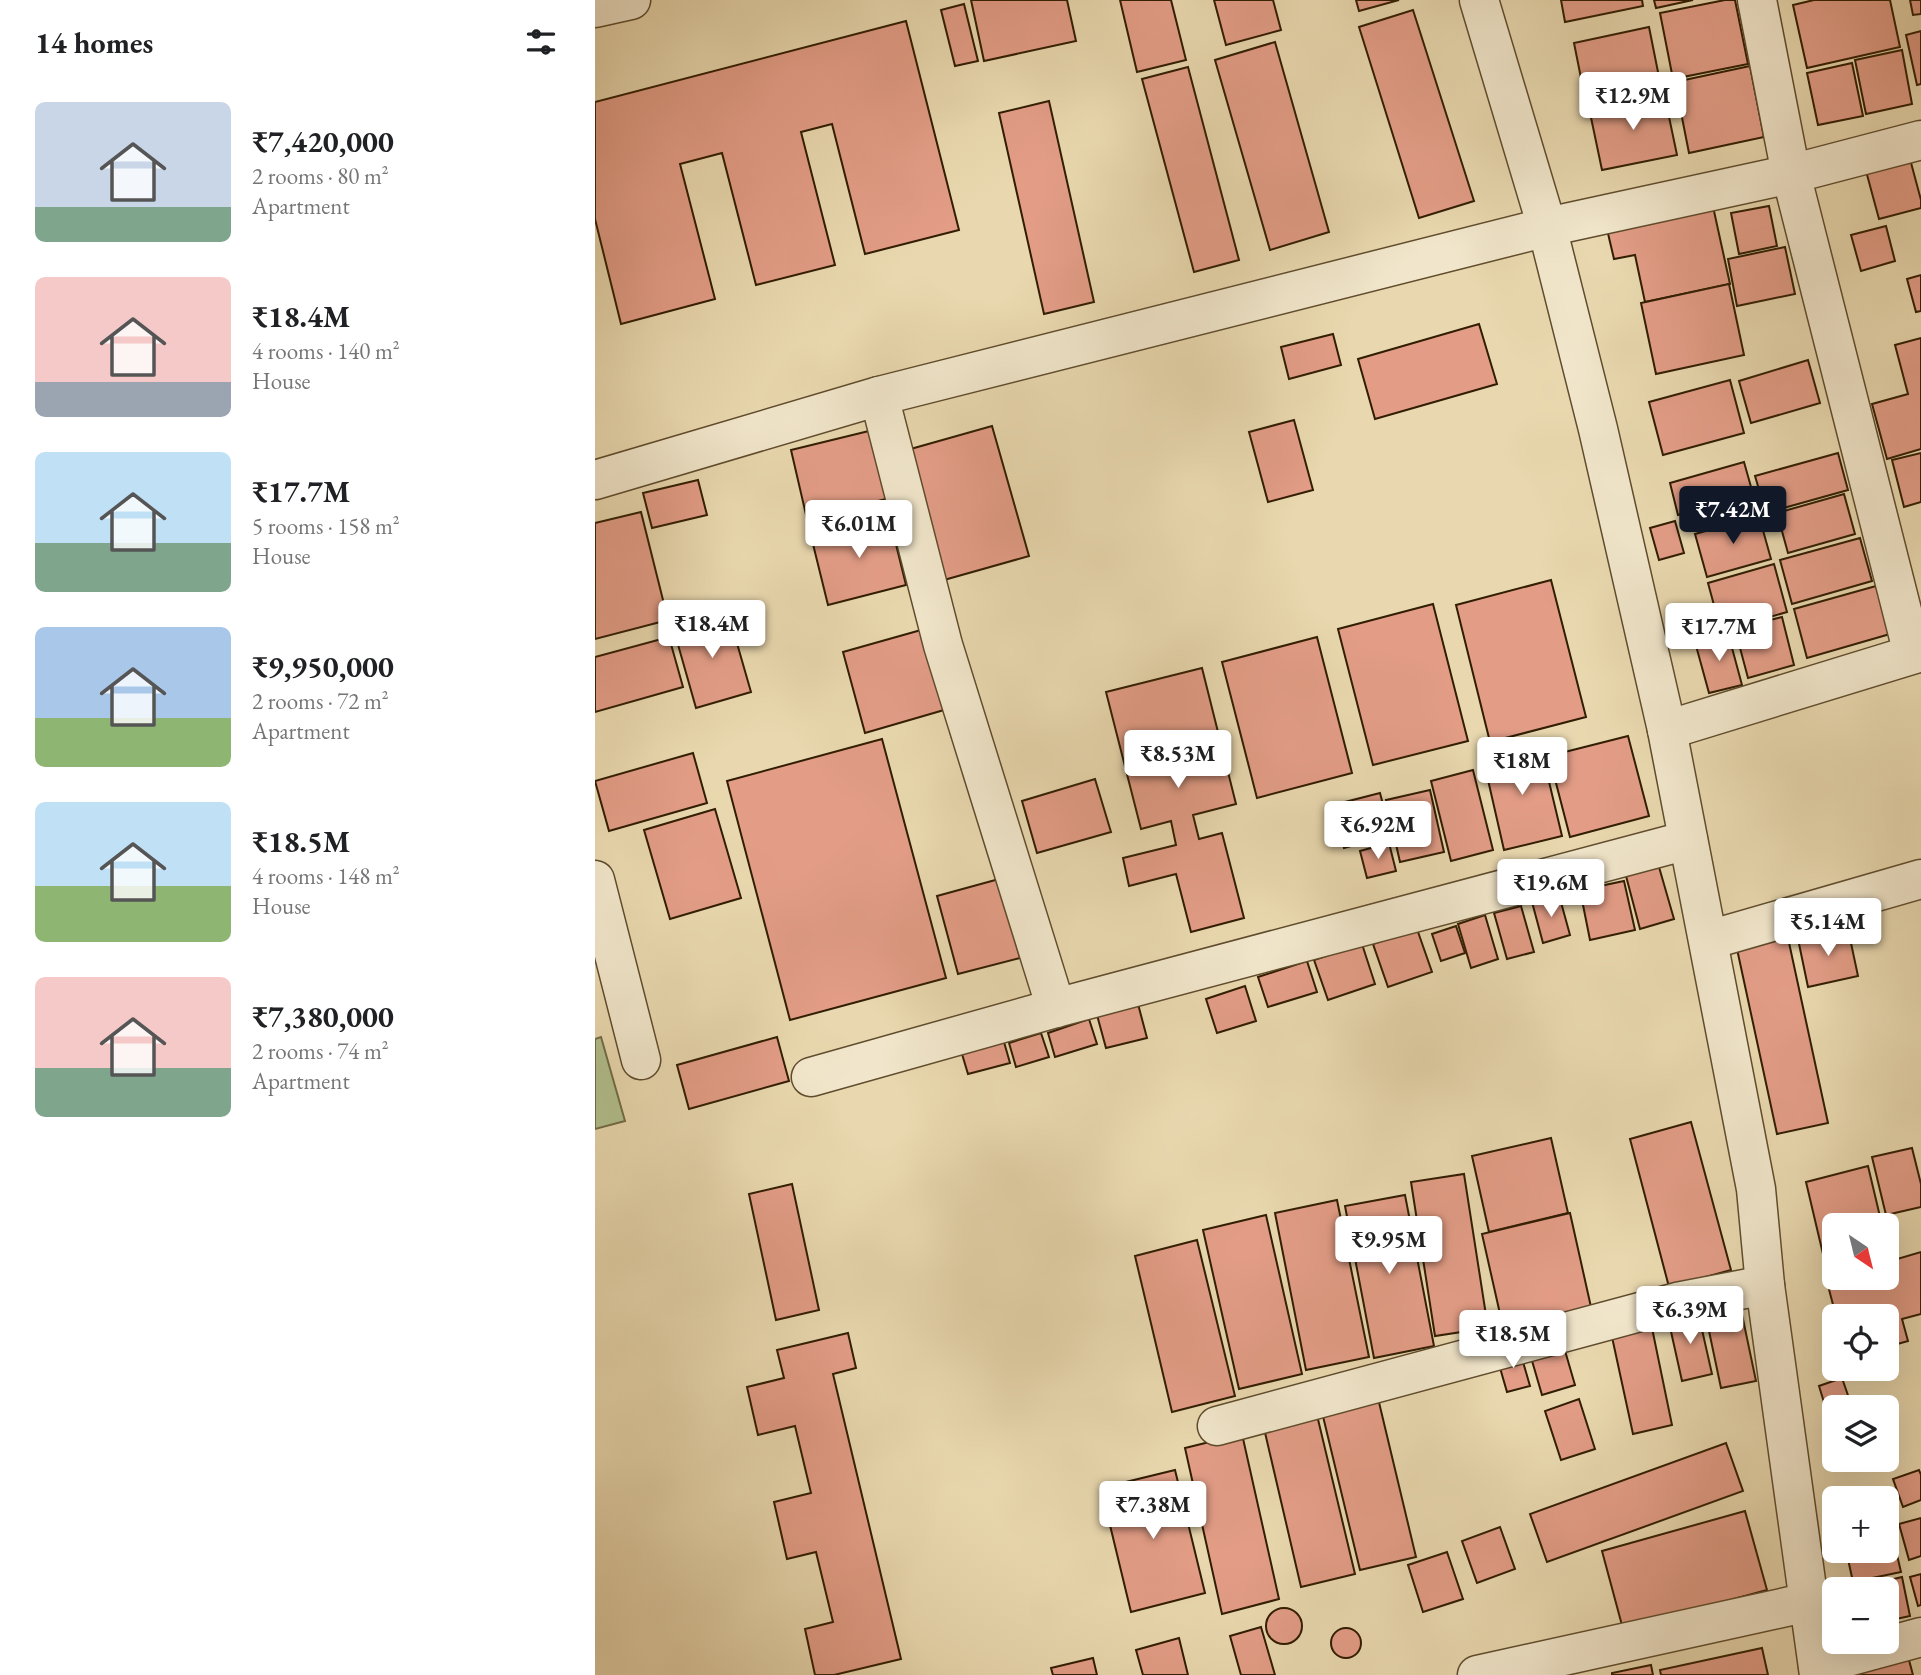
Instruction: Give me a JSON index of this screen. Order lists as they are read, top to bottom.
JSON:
{
  "north": "bottom right",
  "page": {
    "heading": "14 homes",
    "price": [
      "₹12.9M",
      "₹7.42M",
      "₹6.01M",
      "₹18.4M",
      "₹17.7M",
      "₹8.53M",
      "₹18M",
      "₹6.92M",
      "₹19.6M",
      "₹5.14M",
      "₹9.95M",
      "₹6.39M",
      "₹18.5M",
      "₹7.38M"
    ],
    "list": [
      {
        "name": "₹7,420,000",
        "note": "2 rooms · 80 m² · Apartment"
      },
      {
        "name": "₹18.4M",
        "note": "4 rooms · 140 m² · House"
      },
      {
        "name": "₹17.7M",
        "note": "5 rooms · 158 m² · House"
      },
      {
        "name": "₹9,950,000",
        "note": "2 rooms · 72 m² · Apartment"
      },
      {
        "name": "₹18.5M",
        "note": "4 rooms · 148 m² · House"
      },
      {
        "name": "₹7,380,000",
        "note": "2 rooms · 74 m² · Apartment"
      }
    ],
    "map_buttons": ["+", "−"]
  }
}
